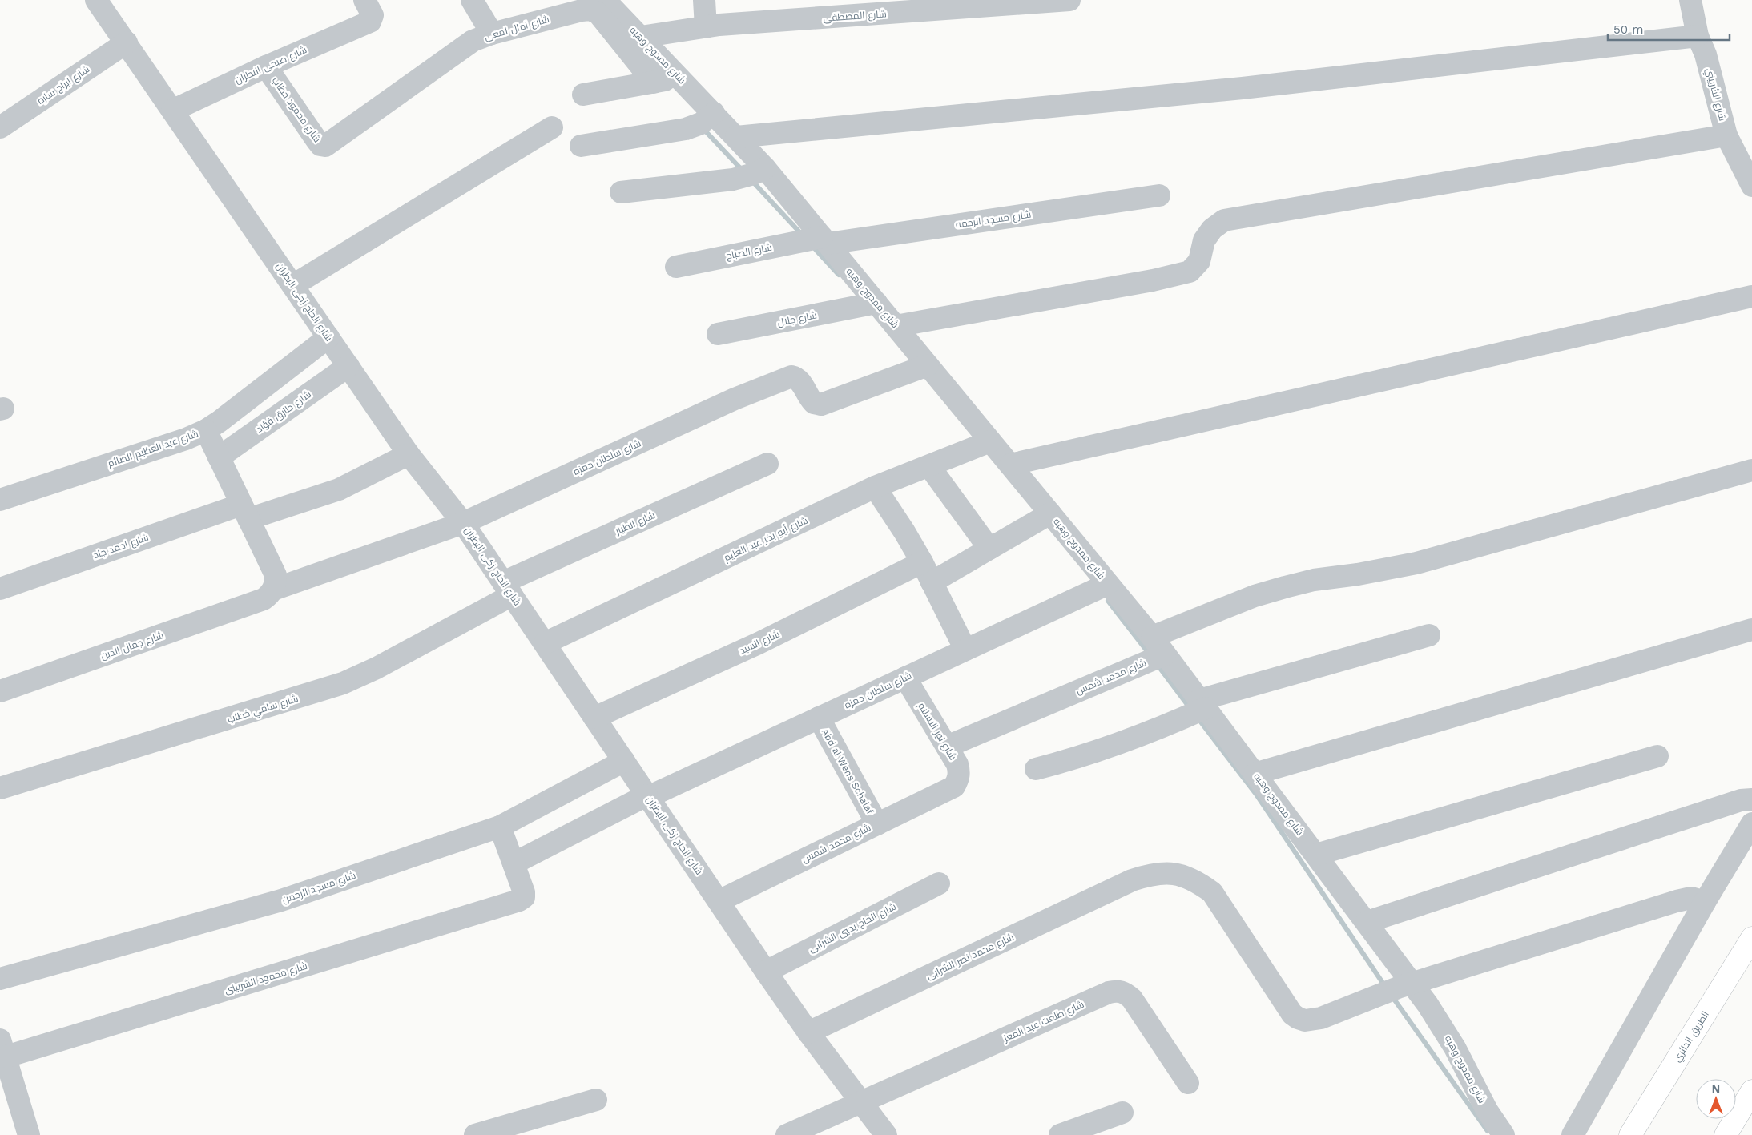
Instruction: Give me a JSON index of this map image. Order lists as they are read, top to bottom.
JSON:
{
  "streets": {
    "highway": ["الطريق الدائري"],
    "street": [
      "شارع المصطفى",
      "شارع امال لمعى",
      "شارع ممدوح وهبه",
      "شارع صبحى البطران",
      "شارع ابراج ساره",
      "شارع الشربيني",
      "شارع محمود خطاب",
      "شارع مسجد الرحمه",
      "شارع الصباح",
      "شارع الحاج زكى البطران",
      "شارع جلال",
      "شارع طارق فؤاد",
      "شارع عبد العظيم الصائم",
      "شارع سلطان حمزه",
      "شارع الطيار",
      "شارع أبو بكر عبد العليم",
      "شارع احمد جاد",
      "شارع السيد",
      "شارع جمال الدين",
      "شارع محمد شمس",
      "شارع سامي خطاب",
      "شارع نور الاسلام",
      "Abd al Wens Schalaf",
      "شارع مسجد الرحمن",
      "شارع الحاج يحيي الشرابى",
      "شارع محمد نصر الشرابى",
      "شارع محمود الشربينى",
      "شارع طلعت عبد المعز"
    ]
  },
  "crossings": [
    ["شارع المصطفى", "شارع ممدوح وهبه"],
    ["شارع امال لمعى", "شارع محمود خطاب"],
    ["شارع ممدوح وهبه", "شارع مسجد الرحمه"],
    ["شارع ممدوح وهبه", "شارع الصباح"],
    ["شارع ممدوح وهبه", "شارع جلال"],
    ["شارع ممدوح وهبه", "شارع سلطان حمزه"],
    ["شارع ممدوح وهبه", "شارع أبو بكر عبد العليم"],
    ["شارع ممدوح وهبه", "شارع محمد شمس"],
    ["شارع ممدوح وهبه", "شارع محمد نصر الشرابى"],
    ["شارع صبحى البطران", "شارع محمود خطاب"],
    ["شارع صبحى البطران", "شارع الحاج زكى البطران"],
    ["شارع ابراج ساره", "شارع الحاج زكى البطران"],
    ["شارع مسجد الرحمه", "شارع الصباح"],
    ["شارع الحاج زكى البطران", "شارع طارق فؤاد"],
    ["شارع الحاج زكى البطران", "شارع عبد العظيم الصائم"],
    ["شارع الحاج زكى البطران", "شارع سلطان حمزه"],
    ["شارع الحاج زكى البطران", "شارع الطيار"],
    ["شارع الحاج زكى البطران", "شارع أبو بكر عبد العليم"],
    ["شارع الحاج زكى البطران", "شارع احمد جاد"],
    ["شارع الحاج زكى البطران", "شارع السيد"],
    ["شارع الحاج زكى البطران", "شارع محمد شمس"],
    ["شارع الحاج زكى البطران", "شارع سامي خطاب"],
    ["شارع الحاج زكى البطران", "شارع مسجد الرحمن"],
    ["شارع الحاج زكى البطران", "شارع الحاج يحيي الشرابى"],
    ["شارع الحاج زكى البطران", "شارع محمد نصر الشرابى"],
    ["شارع الحاج زكى البطران", "شارع طلعت عبد المعز"],
    ["شارع سلطان حمزه", "شارع جمال الدين"],
    ["شارع سلطان حمزه", "شارع نور الاسلام"],
    ["شارع سلطان حمزه", "Abd al Wens Schalaf"],
    ["شارع سلطان حمزه", "شارع محمود الشربينى"],
    ["شارع الطيار", "شارع سامي خطاب"],
    ["شارع محمد شمس", "شارع نور الاسلام"],
    ["شارع محمد شمس", "Abd al Wens Schalaf"]
  ],
  "scale_bar": "50 m",
  "north": "top"
}
